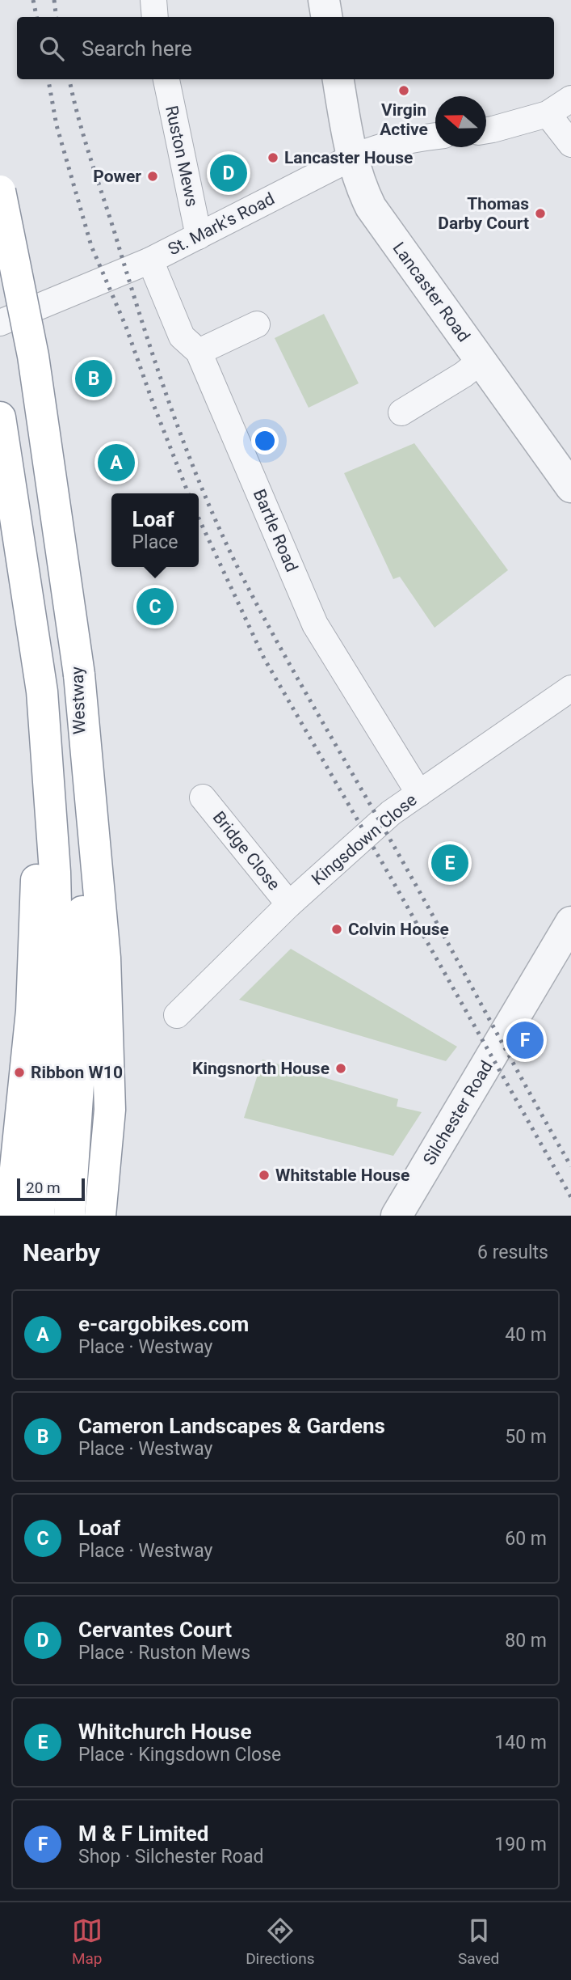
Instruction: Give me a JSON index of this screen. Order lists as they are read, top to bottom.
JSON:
{
  "streets": {
    "highway": ["Westway"],
    "street": [
      "Ruston Mews",
      "St. Mark's Road",
      "Lancaster Road",
      "Bartle Road",
      "Kingsdown Close",
      "Bridge Close",
      "Silchester Road"
    ]
  },
  "crossings": [
    ["Ruston Mews", "St. Mark's Road"],
    ["St. Mark's Road", "Lancaster Road"],
    ["St. Mark's Road", "Bartle Road"],
    ["Bartle Road", "Kingsdown Close"],
    ["Kingsdown Close", "Bridge Close"]
  ],
  "places": [
    "Virgin Active",
    "Lancaster House",
    "Power",
    "Thomas Darby Court",
    "Colvin House",
    "Kingsnorth House",
    "Ribbon W10",
    "Whitstable House"
  ],
  "scale_bar": "20 m",
  "north": "left",
  "page": {
    "search": "Search here",
    "pins": [
      "D",
      "B",
      "A",
      "C",
      "E",
      "F"
    ],
    "popup": ["Loaf", "Place"],
    "scale": "20 m",
    "heading": ["Nearby", "6 results"],
    "list": [
      {
        "mark": "A",
        "name": "e-cargobikes.com",
        "note": "Place · Westway",
        "value": "40 m"
      },
      {
        "mark": "B",
        "name": "Cameron Landscapes & Gardens",
        "note": "Place · Westway",
        "value": "50 m"
      },
      {
        "mark": "C",
        "name": "Loaf",
        "note": "Place · Westway",
        "value": "60 m"
      },
      {
        "mark": "D",
        "name": "Cervantes Court",
        "note": "Place · Ruston Mews",
        "value": "80 m"
      },
      {
        "mark": "E",
        "name": "Whitchurch House",
        "note": "Place · Kingsdown Close",
        "value": "140 m"
      },
      {
        "mark": "F",
        "name": "M & F Limited",
        "note": "Shop · Silchester Road",
        "value": "190 m"
      }
    ],
    "nav": ["Map", "Directions", "Saved"]
  }
}
